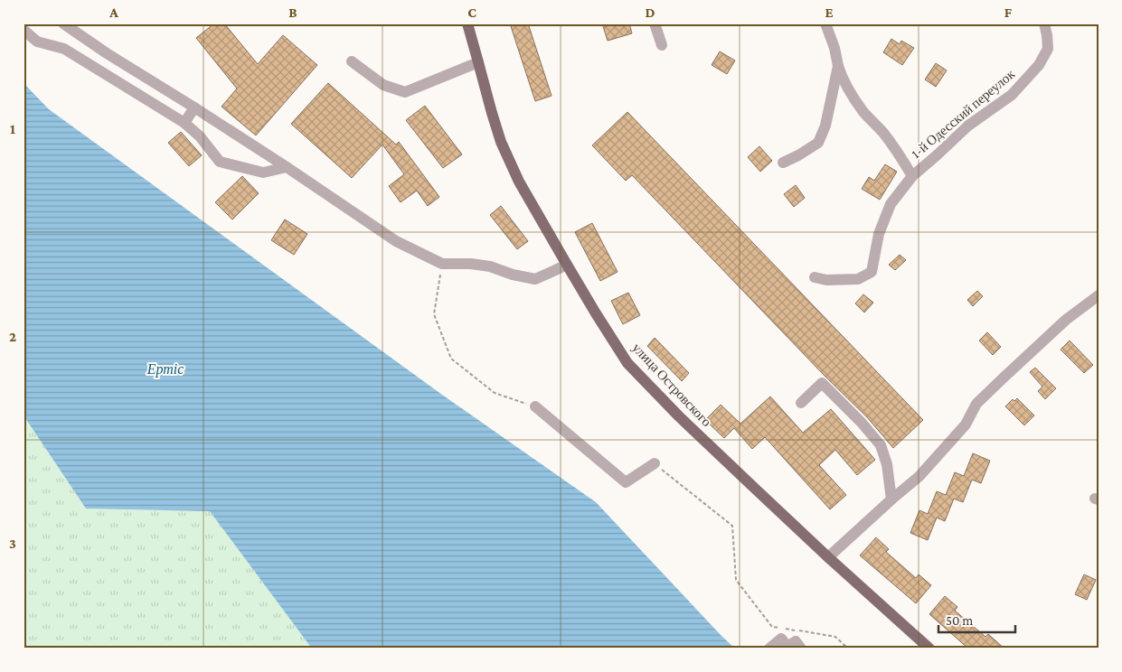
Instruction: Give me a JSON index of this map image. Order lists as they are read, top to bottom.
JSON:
{
  "streets": {
    "main road": ["улица Островского"],
    "street": ["1-й Одесский переулок"]
  },
  "water": ["Ертіс"],
  "scale_bar": "50 m",
  "grid": {
    "columns": [
      "A",
      "B",
      "C",
      "D",
      "E",
      "F"
    ],
    "rows": ["1", "2", "3"]
  }
}
